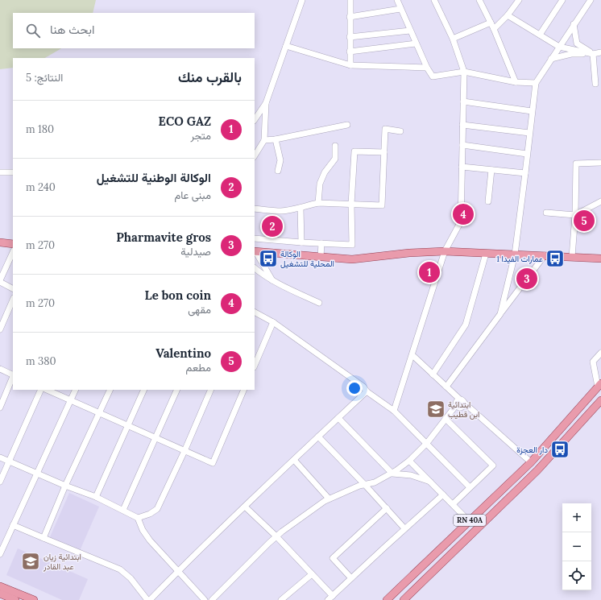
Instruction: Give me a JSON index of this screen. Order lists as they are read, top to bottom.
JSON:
{
  "streets": {
    "main road": ["RN 40A"]
  },
  "places": {
    "bus stop": ["الوكالة المحلية للتشغيل", "عمارات الفيدا 1", "دار العجزة"],
    "school or university": ["ابتدائية ابن قطيب", "ابتدائية زيان عبد القادر"]
  },
  "page": {
    "search": "ابحث هنا",
    "heading": ["بالقرب منك", "النتائج: 5"],
    "list": [
      {
        "mark": "1",
        "name": "ECO GAZ",
        "note": "متجر",
        "value": "180 m"
      },
      {
        "mark": "2",
        "name": "الوكالة الوطنية للتشغيل",
        "note": "مبنى عام",
        "value": "240 m"
      },
      {
        "mark": "3",
        "name": "Pharmavite gros",
        "note": "صيدلية",
        "value": "270 m"
      },
      {
        "mark": "4",
        "name": "Le bon coin",
        "note": "مقهى",
        "value": "270 m"
      },
      {
        "mark": "5",
        "name": "Valentino",
        "note": "مطعم",
        "value": "380 m"
      }
    ],
    "pins": [
      "4",
      "5",
      "2",
      "1",
      "3"
    ],
    "map_buttons": ["+", "−"]
  }
}
